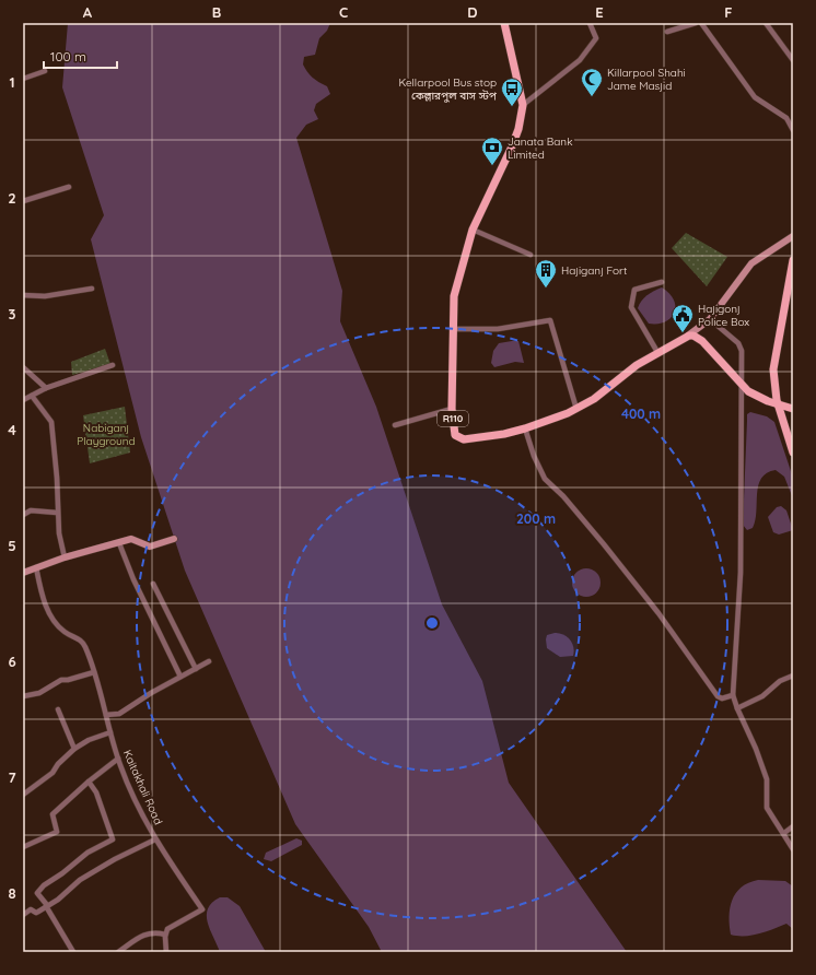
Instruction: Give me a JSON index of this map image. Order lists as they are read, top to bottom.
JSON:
{
  "streets": {
    "main road": ["R110"],
    "street": ["Kaitakhali Road"]
  },
  "parks": ["Nabiganj Playground"],
  "places": {
    "mosque": ["Killarpool Shahi Jame Masjid"],
    "bus stop": ["Kellarpool Bus stop কেল্লারপুল বাস স্টপ"],
    "bank": ["Janata Bank Limited"],
    "building": ["Hajiganj Fort"],
    "public building": ["Hajigonj Police Box"]
  },
  "scale_bar": "100 m",
  "grid": {
    "columns": [
      "A",
      "B",
      "C",
      "D",
      "E",
      "F"
    ],
    "rows": [
      "1",
      "2",
      "3",
      "4",
      "5",
      "6",
      "7",
      "8"
    ]
  },
  "rings": ["400 m", "200 m"]
}
